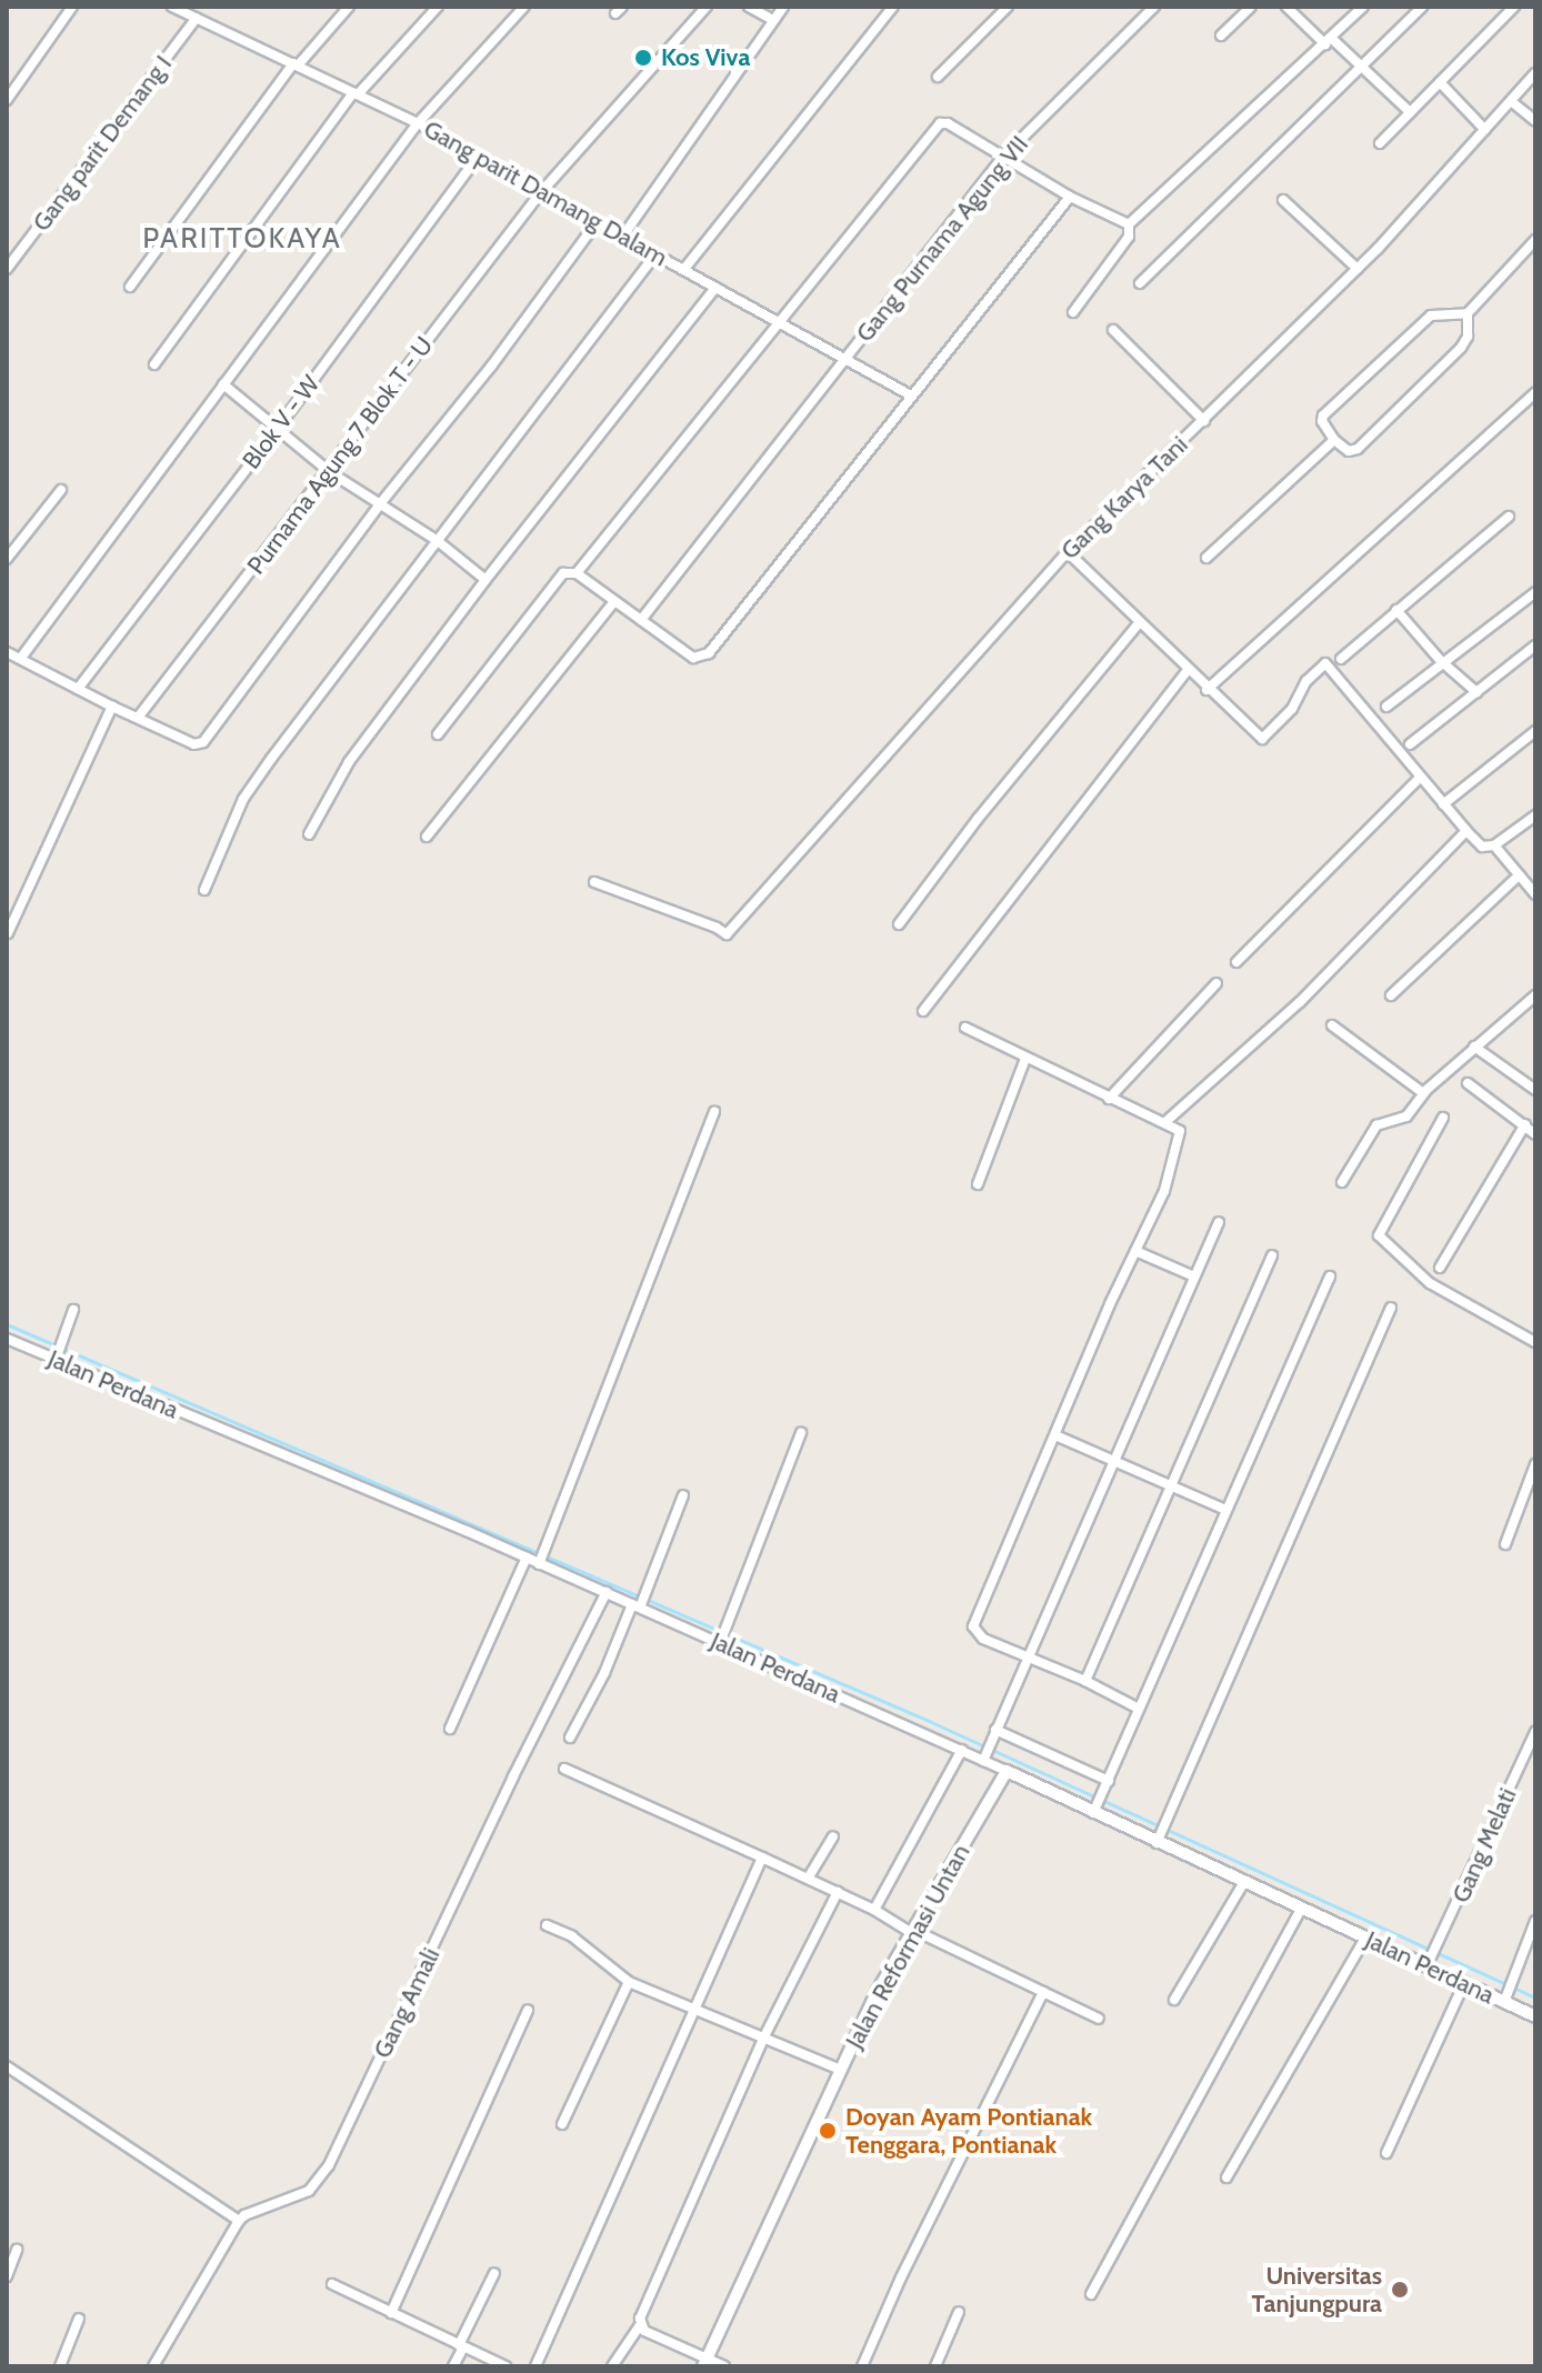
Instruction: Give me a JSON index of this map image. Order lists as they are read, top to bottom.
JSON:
{
  "streets": {
    "street": [
      "Gang parit Demang I",
      "Gang parit Damang Dalam",
      "Gang Purnama Agung VII",
      "Blok V - W",
      "Purnama Agung 7 Blok T - U",
      "Gang Karya Tani",
      "Jalan Perdana",
      "Gang Melati",
      "Jalan Reformasi Untan",
      "Gang Amali"
    ]
  },
  "crossings": [
    ["Gang parit Demang I", "Gang parit Damang Dalam"],
    ["Gang parit Damang Dalam", "Gang Purnama Agung VII"],
    ["Gang parit Damang Dalam", "Blok V - W"],
    ["Gang parit Damang Dalam", "Purnama Agung 7 Blok T - U"],
    ["Jalan Perdana", "Gang Melati"],
    ["Jalan Perdana", "Jalan Reformasi Untan"],
    ["Jalan Perdana", "Gang Amali"]
  ],
  "districts": ["PARITTOKAYA"],
  "places": ["Kos Viva", "Doyan Ayam Pontianak Tenggara, Pontianak", "Universitas Tanjungpura"]
}
